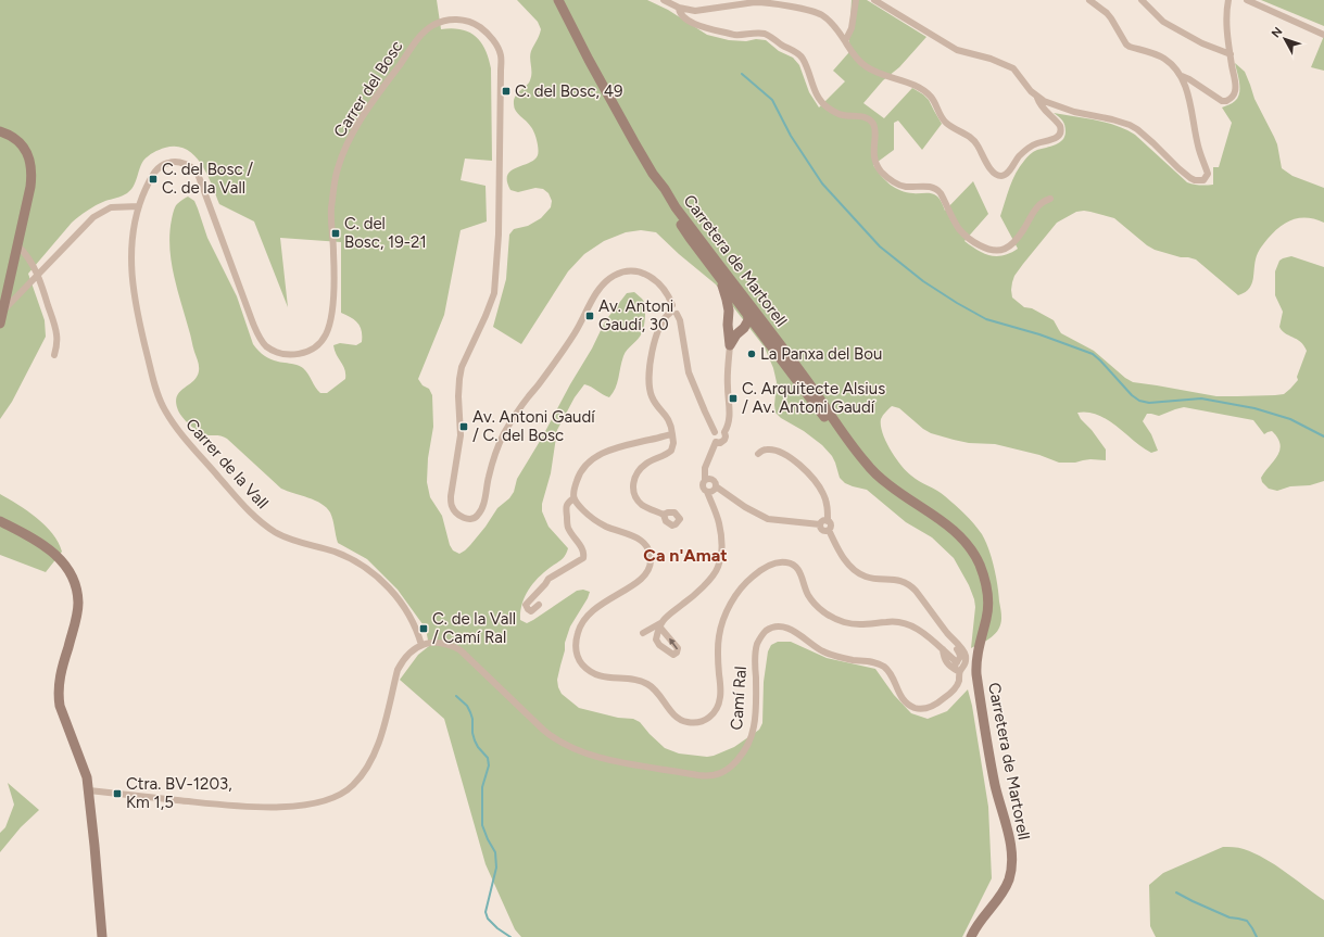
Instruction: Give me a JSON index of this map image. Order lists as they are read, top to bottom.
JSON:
{
  "streets": {
    "main road": ["Carretera de Martorell"],
    "street": ["Carrer del Bosc", "Carrer de la Vall", "Camí Ral"]
  },
  "crossings": [
    ["Carrer del Bosc", "Carrer de la Vall"],
    ["Carrer de la Vall", "Camí Ral"]
  ],
  "districts": ["Ca n'Amat"],
  "places": {
    "transit": [
      "C. del Bosc, 49",
      "C. del Bosc / C. de la Vall",
      "C. del Bosc, 19-21",
      "Av. Antoni Gaudí, 30",
      "C. Arquitecte Alsius / Av. Antoni Gaudí",
      "Av. Antoni Gaudí / C. del Bosc",
      "C. de la Vall / Camí Ral",
      "Ctra. BV-1203, Km 1,5"
    ],
    "other": ["La Panxa del Bou"]
  },
  "north": "top left"
}
